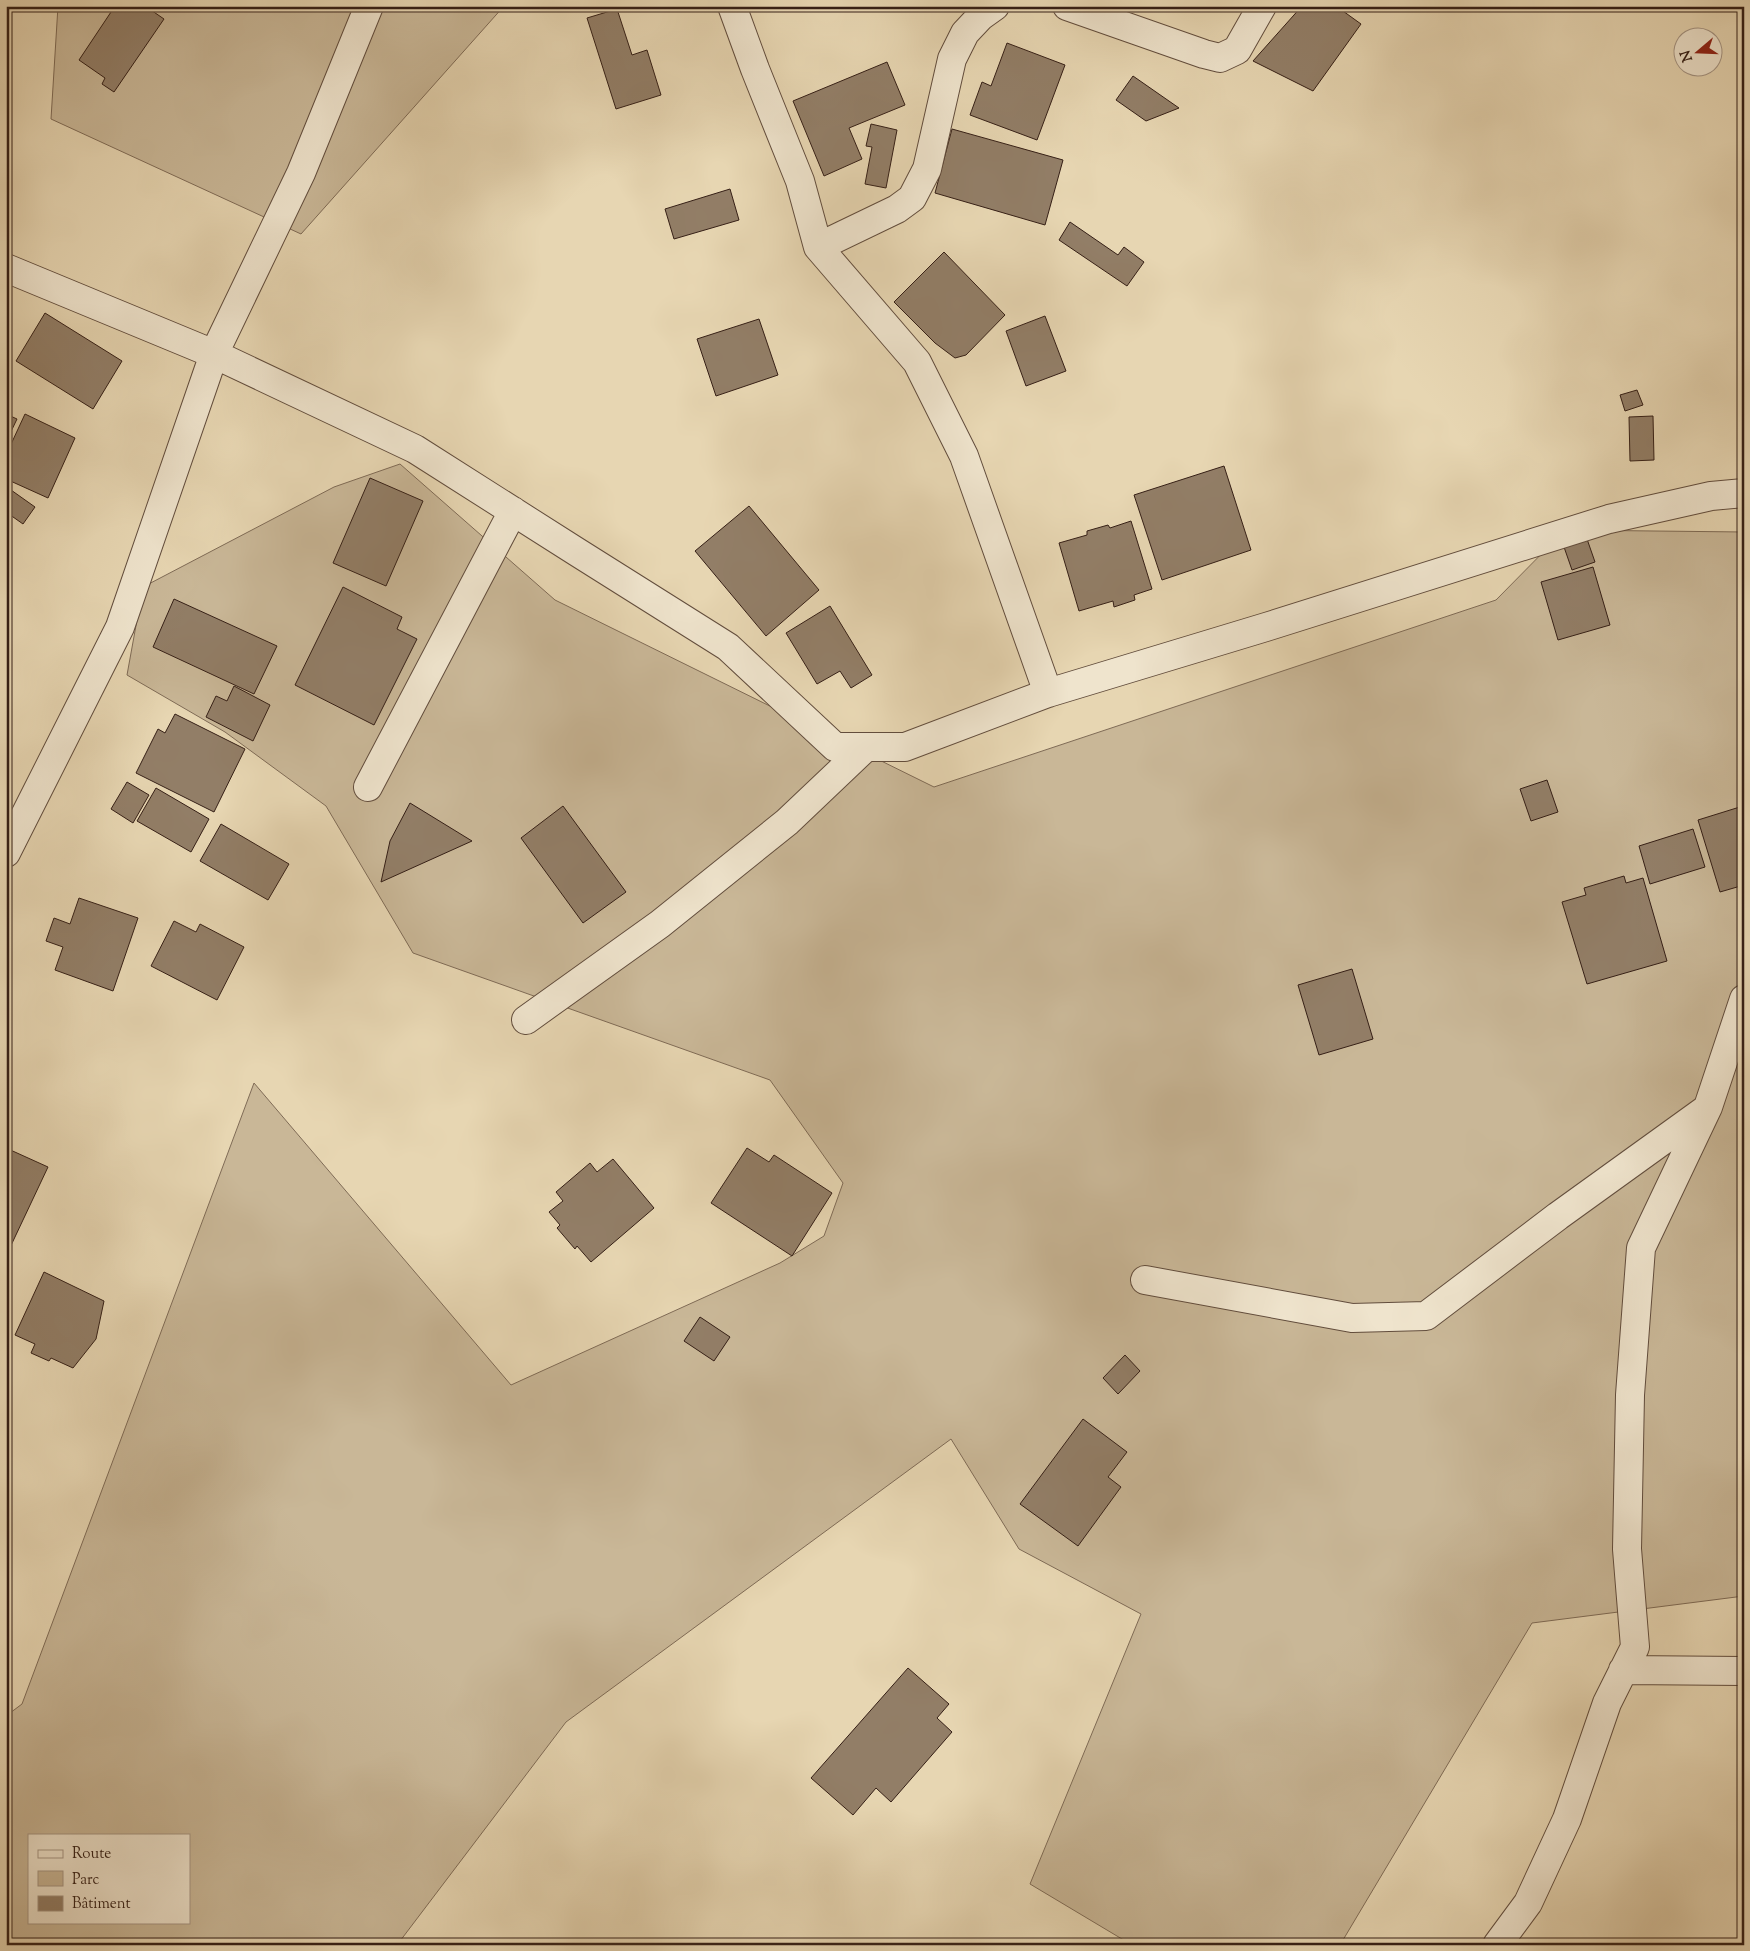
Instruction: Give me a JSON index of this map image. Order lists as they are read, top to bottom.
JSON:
{
  "legend": ["Route", "Parc", "Bâtiment"],
  "north": "left"
}
